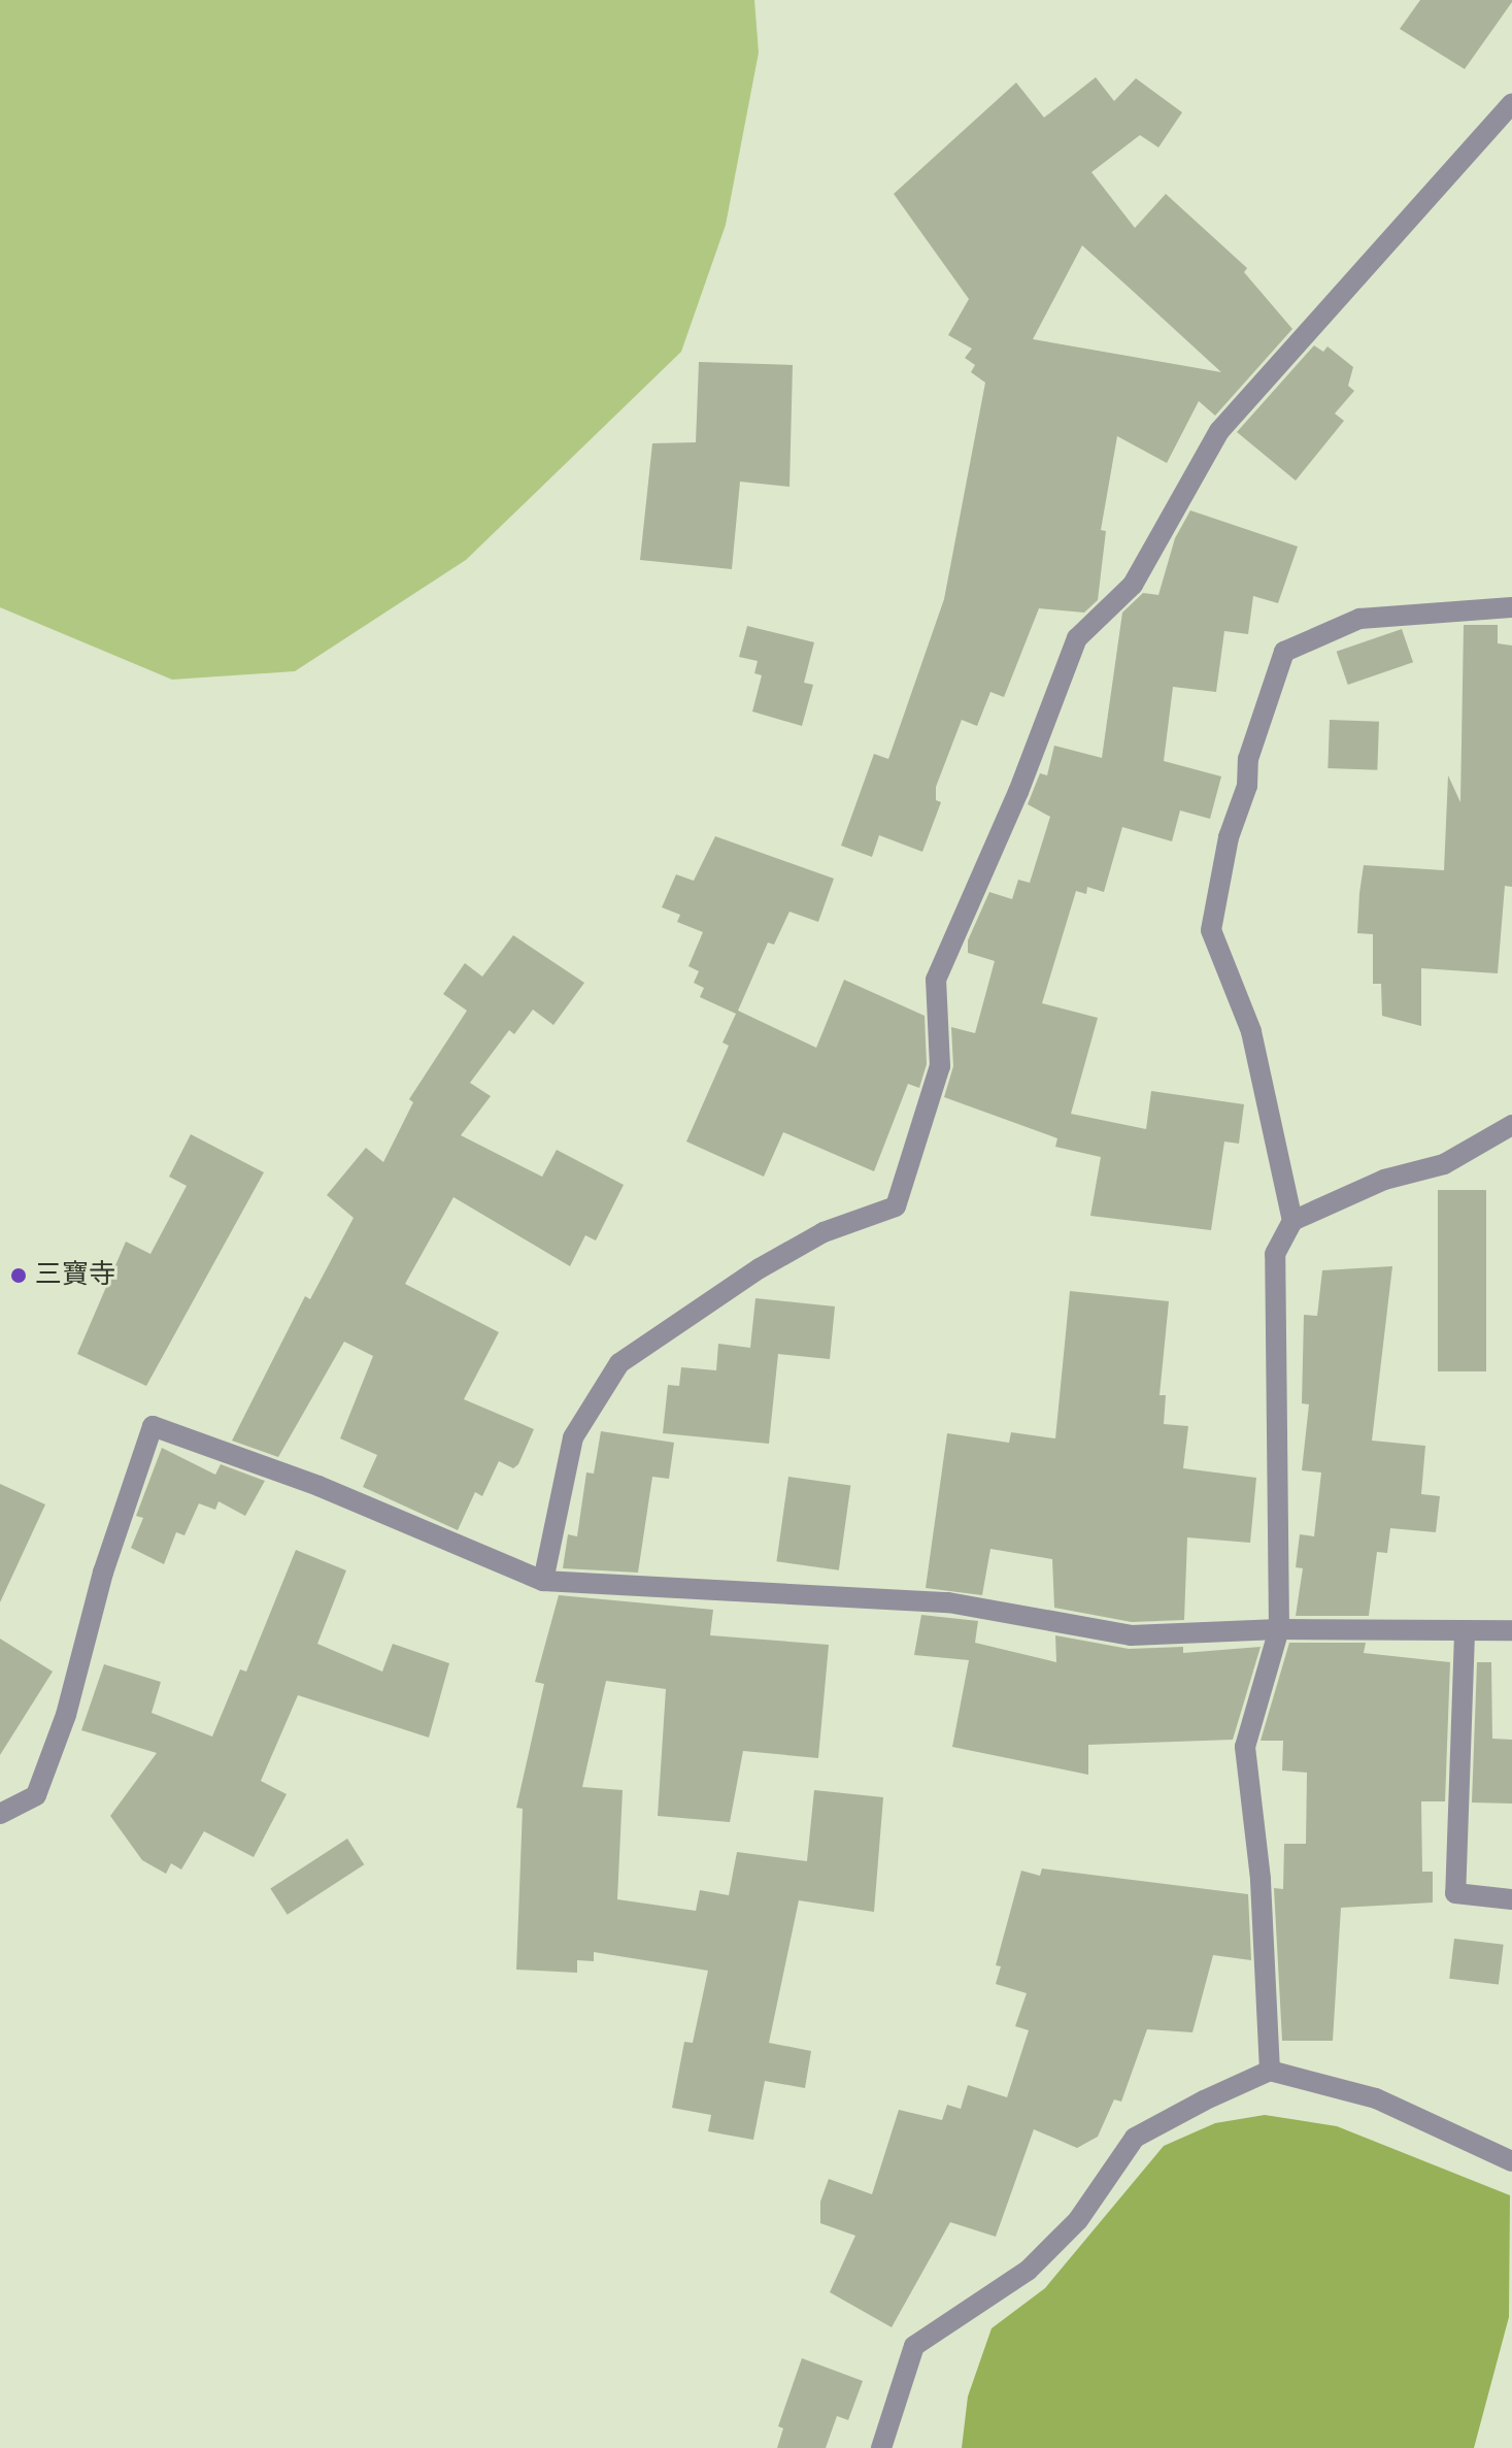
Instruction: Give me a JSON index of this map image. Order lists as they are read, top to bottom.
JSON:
{
  "places": ["三寶寺"]
}
